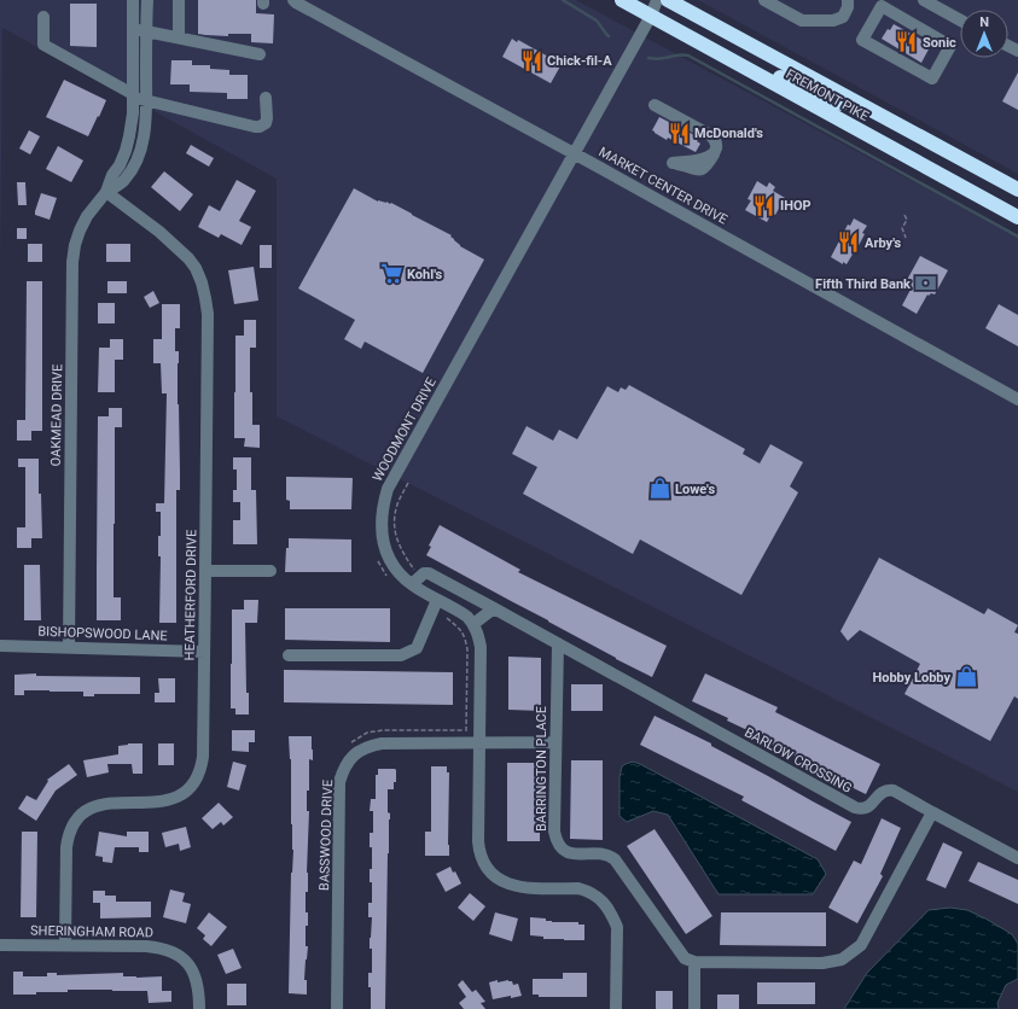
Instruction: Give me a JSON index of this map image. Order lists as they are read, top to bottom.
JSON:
{
  "streets": {
    "highway": ["FREMONT PIKE"],
    "street": [
      "MARKET CENTER DRIVE",
      "OAKMEAD DRIVE",
      "WOODMONT DRIVE",
      "HEATHERFORD DRIVE",
      "BISHOPSWOOD LANE",
      "BARLOW CROSSING",
      "BARRINGTON PLACE",
      "BASSWOOD DRIVE",
      "SHERINGHAM ROAD"
    ]
  },
  "crossings": [
    ["FREMONT PIKE", "WOODMONT DRIVE"],
    ["MARKET CENTER DRIVE", "WOODMONT DRIVE"],
    ["OAKMEAD DRIVE", "HEATHERFORD DRIVE"],
    ["OAKMEAD DRIVE", "BISHOPSWOOD LANE"],
    ["WOODMONT DRIVE", "BARLOW CROSSING"],
    ["HEATHERFORD DRIVE", "BISHOPSWOOD LANE"],
    ["HEATHERFORD DRIVE", "SHERINGHAM ROAD"],
    ["BARLOW CROSSING", "BARRINGTON PLACE"],
    ["BARRINGTON PLACE", "BASSWOOD DRIVE"]
  ],
  "places": {
    "restaurant": [
      "Sonic",
      "Chick-fil-A",
      "McDonald's",
      "IHOP",
      "Arby's"
    ],
    "supermarket": ["Kohl's"],
    "bank": ["Fifth Third Bank"],
    "shop": ["Lowe's", "Hobby Lobby"]
  },
  "north": "top"
}
